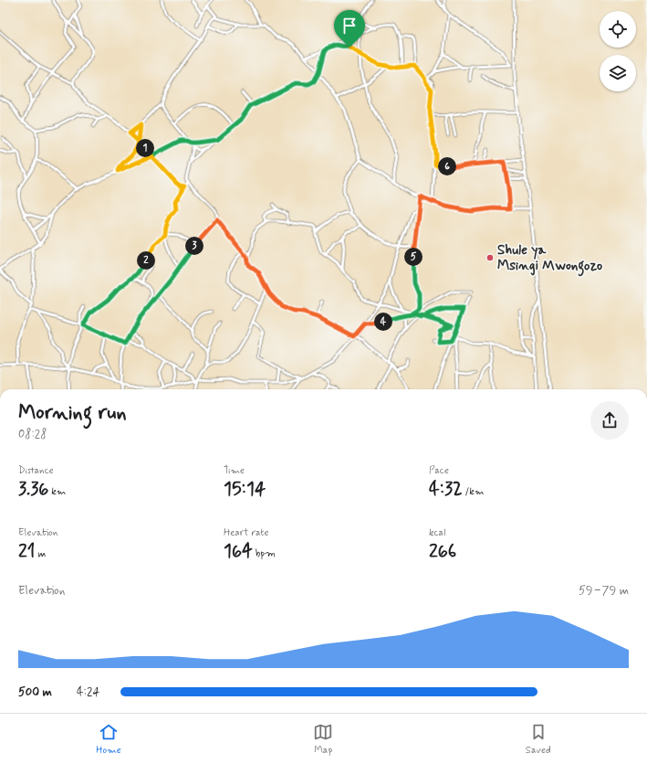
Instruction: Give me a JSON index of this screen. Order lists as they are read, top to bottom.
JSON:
{
  "places": ["Shule ya Msingi Mwongozo"],
  "page": {
    "pins": [
      "1",
      "6",
      "3",
      "5",
      "2",
      "4"
    ],
    "heading": ["Morning run", "08:28"],
    "stats": [
      ["Distance", "3.36 km"],
      ["Time", "15:14"],
      ["Pace", "4:32 /km"],
      ["Elevation", "21 m"],
      ["Heart rate", "164 bpm"],
      ["kcal", "266"]
    ],
    "chart": ["Elevation", "59–79 m"],
    "list": [
      {
        "name": "500 m",
        "note": "4:24"
      }
    ],
    "tabs": ["Home", "Map", "Saved"]
  }
}
